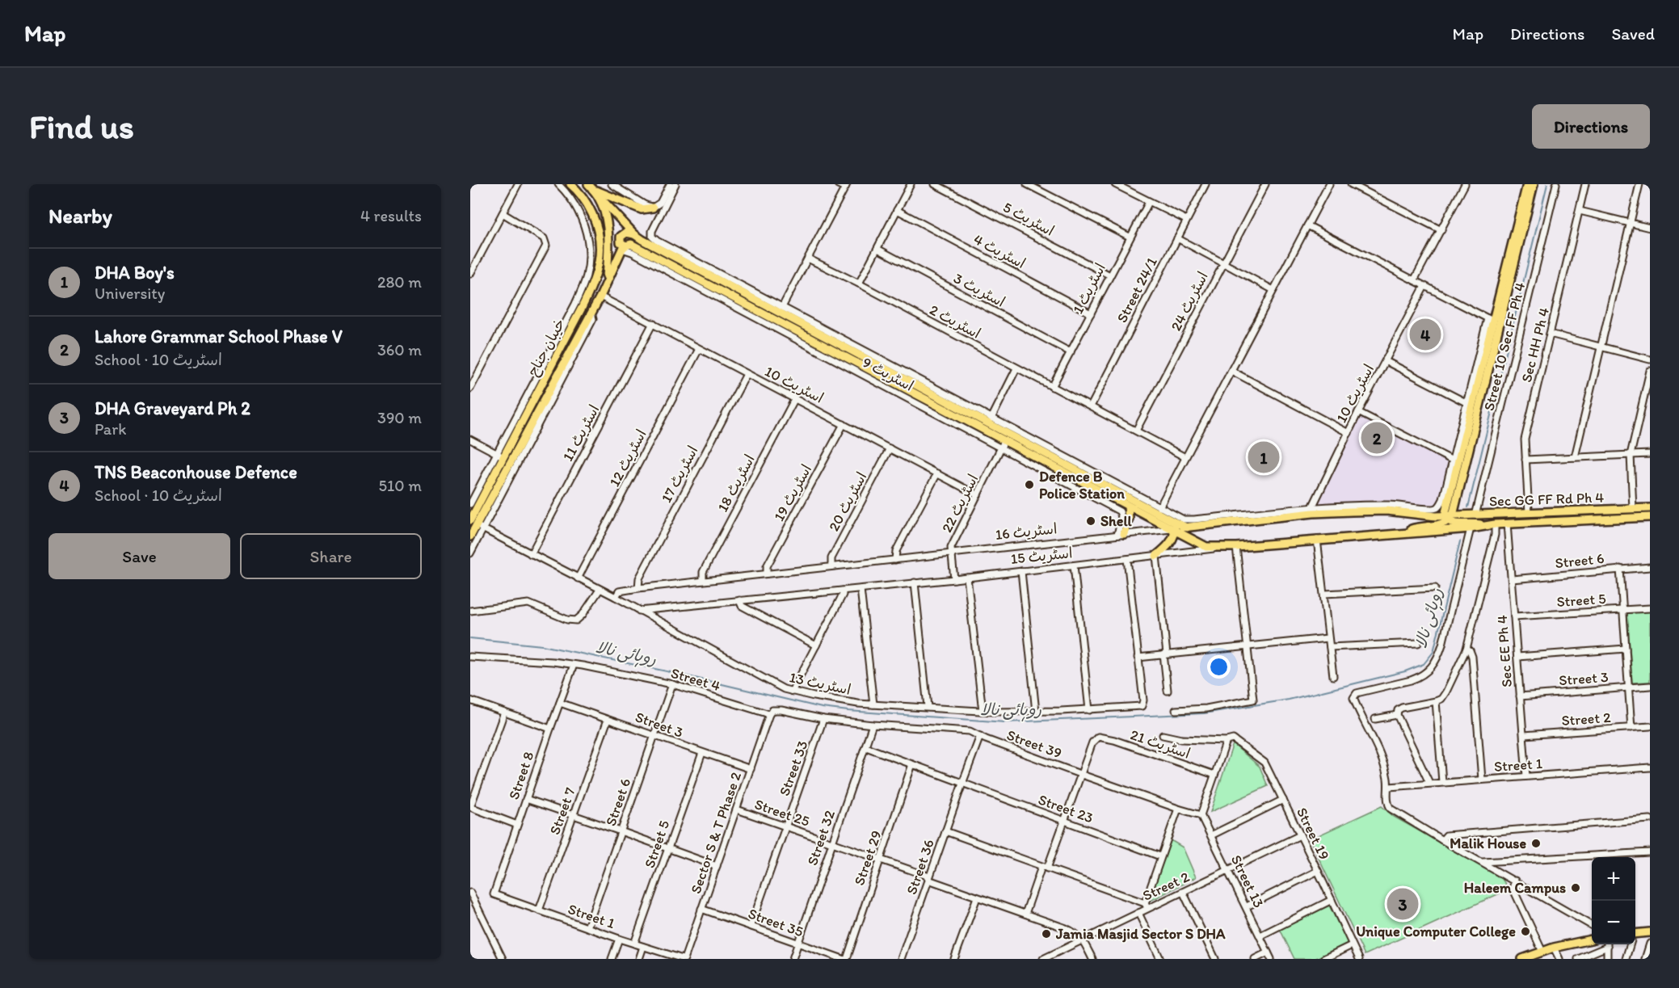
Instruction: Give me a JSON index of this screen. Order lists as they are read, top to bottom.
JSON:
{
  "streets": {
    "main road": [
      "خیبان جناح",
      "Sec GG FF Rd Ph 4",
      "اسٹریٹ 16",
      "اسٹریٹ 15"
    ],
    "street": [
      "اسٹریٹ 5",
      "اسٹریٹ 4",
      "اسٹریٹ 1",
      "اسٹریٹ 3",
      "Street 24/1",
      "اسٹریٹ 24",
      "اسٹریٹ 2",
      "Sec HH Ph 4",
      "Street 10 Sec FF Ph 4",
      "اسٹریٹ 10",
      "اسٹریٹ 11",
      "اسٹریٹ 12",
      "اسٹریٹ 17",
      "اسٹریٹ 18",
      "اسٹریٹ 19",
      "اسٹریٹ 20",
      "اسٹریٹ 22",
      "Street 6",
      "Street 5",
      "Sec EE Ph 4",
      "Street 3",
      "Street 4",
      "اسٹریٹ 13",
      "Street 2",
      "Street 39",
      "اسٹریٹ 21",
      "Street 1",
      "Street 33",
      "Street 8",
      "Street 23",
      "Street 7",
      "Street 25",
      "Sector S & T Phase 2",
      "Street 19",
      "Street 32",
      "Street 29",
      "Street 36",
      "Street 13",
      "Street 35"
    ]
  },
  "crossings": [
    ["اسٹریٹ 5", "اسٹریٹ 1"],
    ["اسٹریٹ 4", "اسٹریٹ 1"],
    ["اسٹریٹ 1", "اسٹریٹ 3"],
    ["اسٹریٹ 1", "اسٹریٹ 2"],
    ["Street 24/1", "اسٹریٹ 2"],
    ["اسٹریٹ 24", "اسٹریٹ 2"],
    ["Sec HH Ph 4", "Sec GG FF Rd Ph 4"],
    ["Street 10 Sec FF Ph 4", "Sec GG FF Rd Ph 4"],
    ["خیبان جناح", "اسٹریٹ 10"],
    ["خیبان جناح", "اسٹریٹ 13"],
    ["اسٹریٹ 10", "اسٹریٹ 11"],
    ["اسٹریٹ 10", "اسٹریٹ 12"],
    ["اسٹریٹ 10", "اسٹریٹ 17"],
    ["اسٹریٹ 10", "اسٹریٹ 18"],
    ["اسٹریٹ 10", "اسٹریٹ 19"],
    ["اسٹریٹ 10", "اسٹریٹ 20"],
    ["اسٹریٹ 10", "اسٹریٹ 22"],
    ["اسٹریٹ 10", "اسٹریٹ 16"],
    ["اسٹریٹ 11", "اسٹریٹ 13"],
    ["اسٹریٹ 12", "اسٹریٹ 13"],
    ["اسٹریٹ 17", "اسٹریٹ 16"],
    ["اسٹریٹ 18", "اسٹریٹ 16"],
    ["اسٹریٹ 19", "اسٹریٹ 16"],
    ["Sec GG FF Rd Ph 4", "اسٹریٹ 16"],
    ["اسٹریٹ 20", "اسٹریٹ 16"],
    ["اسٹریٹ 22", "اسٹریٹ 16"],
    ["اسٹریٹ 22", "اسٹریٹ 15"],
    ["اسٹریٹ 16", "اسٹریٹ 13"],
    ["اسٹریٹ 15", "اسٹریٹ 13"],
    ["Street 6", "Sec EE Ph 4"],
    ["Street 6", "Street 3"],
    ["Street 6", "Street 4"],
    ["Street 6", "Street 1"],
    ["Street 5", "Sec EE Ph 4"],
    ["Street 5", "Street 3"],
    ["Street 5", "Street 1"],
    ["Sec EE Ph 4", "Street 3"],
    ["Sec EE Ph 4", "Street 2"],
    ["Sec EE Ph 4", "Street 1"],
    ["Street 3", "Street 8"],
    ["Street 3", "Street 7"],
    ["Street 3", "Sector S & T Phase 2"],
    ["Street 4", "Street 39"],
    ["Street 4", "Street 8"],
    ["Street 4", "Sector S & T Phase 2"],
    ["Street 2", "Street 25"],
    ["Street 2", "Street 19"],
    ["Street 2", "Street 13"],
    ["Street 39", "اسٹریٹ 21"],
    ["Street 39", "Street 33"],
    ["Street 39", "Sector S & T Phase 2"],
    ["Street 39", "Street 32"],
    ["Street 39", "Street 36"],
    ["Street 39", "Street 13"],
    ["Street 1", "Street 8"],
    ["Street 1", "Street 7"],
    ["Street 1", "Sector S & T Phase 2"],
    ["Street 33", "Street 25"],
    ["Street 33", "Street 35"],
    ["Street 23", "Street 32"],
    ["Street 23", "Street 29"],
    ["Street 23", "Street 36"],
    ["Street 25", "Sector S & T Phase 2"],
    ["Street 25", "Street 32"],
    ["Street 25", "Street 29"],
    ["Street 25", "Street 36"],
    ["Sector S & T Phase 2", "Street 35"],
    ["Street 32", "Street 35"]
  ],
  "water": ["روہائی نالا"],
  "places": [
    "Defence B Police Station",
    "Shell",
    "Malik House",
    "Haleem Campus",
    "Unique Computer College",
    "Jamia Masjid Sector S DHA"
  ],
  "page": {
    "header": "Map",
    "nav": ["Map", "Directions", "Saved"],
    "buttons": [
      "Directions",
      ["Save", "Share"]
    ],
    "title": "Find us",
    "heading": ["Nearby", "4 results"],
    "list": [
      {
        "mark": "1",
        "name": "DHA Boy's",
        "note": "University",
        "value": "280 m"
      },
      {
        "mark": "2",
        "name": "Lahore Grammar School Phase V",
        "note": "School · اسٹریٹ 10",
        "value": "360 m"
      },
      {
        "mark": "3",
        "name": "DHA Graveyard Ph 2",
        "note": "Park",
        "value": "390 m"
      },
      {
        "mark": "4",
        "name": "TNS Beaconhouse Defence",
        "note": "School · اسٹریٹ 10",
        "value": "510 m"
      }
    ],
    "pins": [
      "4",
      "2",
      "1",
      "3"
    ],
    "map_buttons": ["+", "−"]
  }
}
